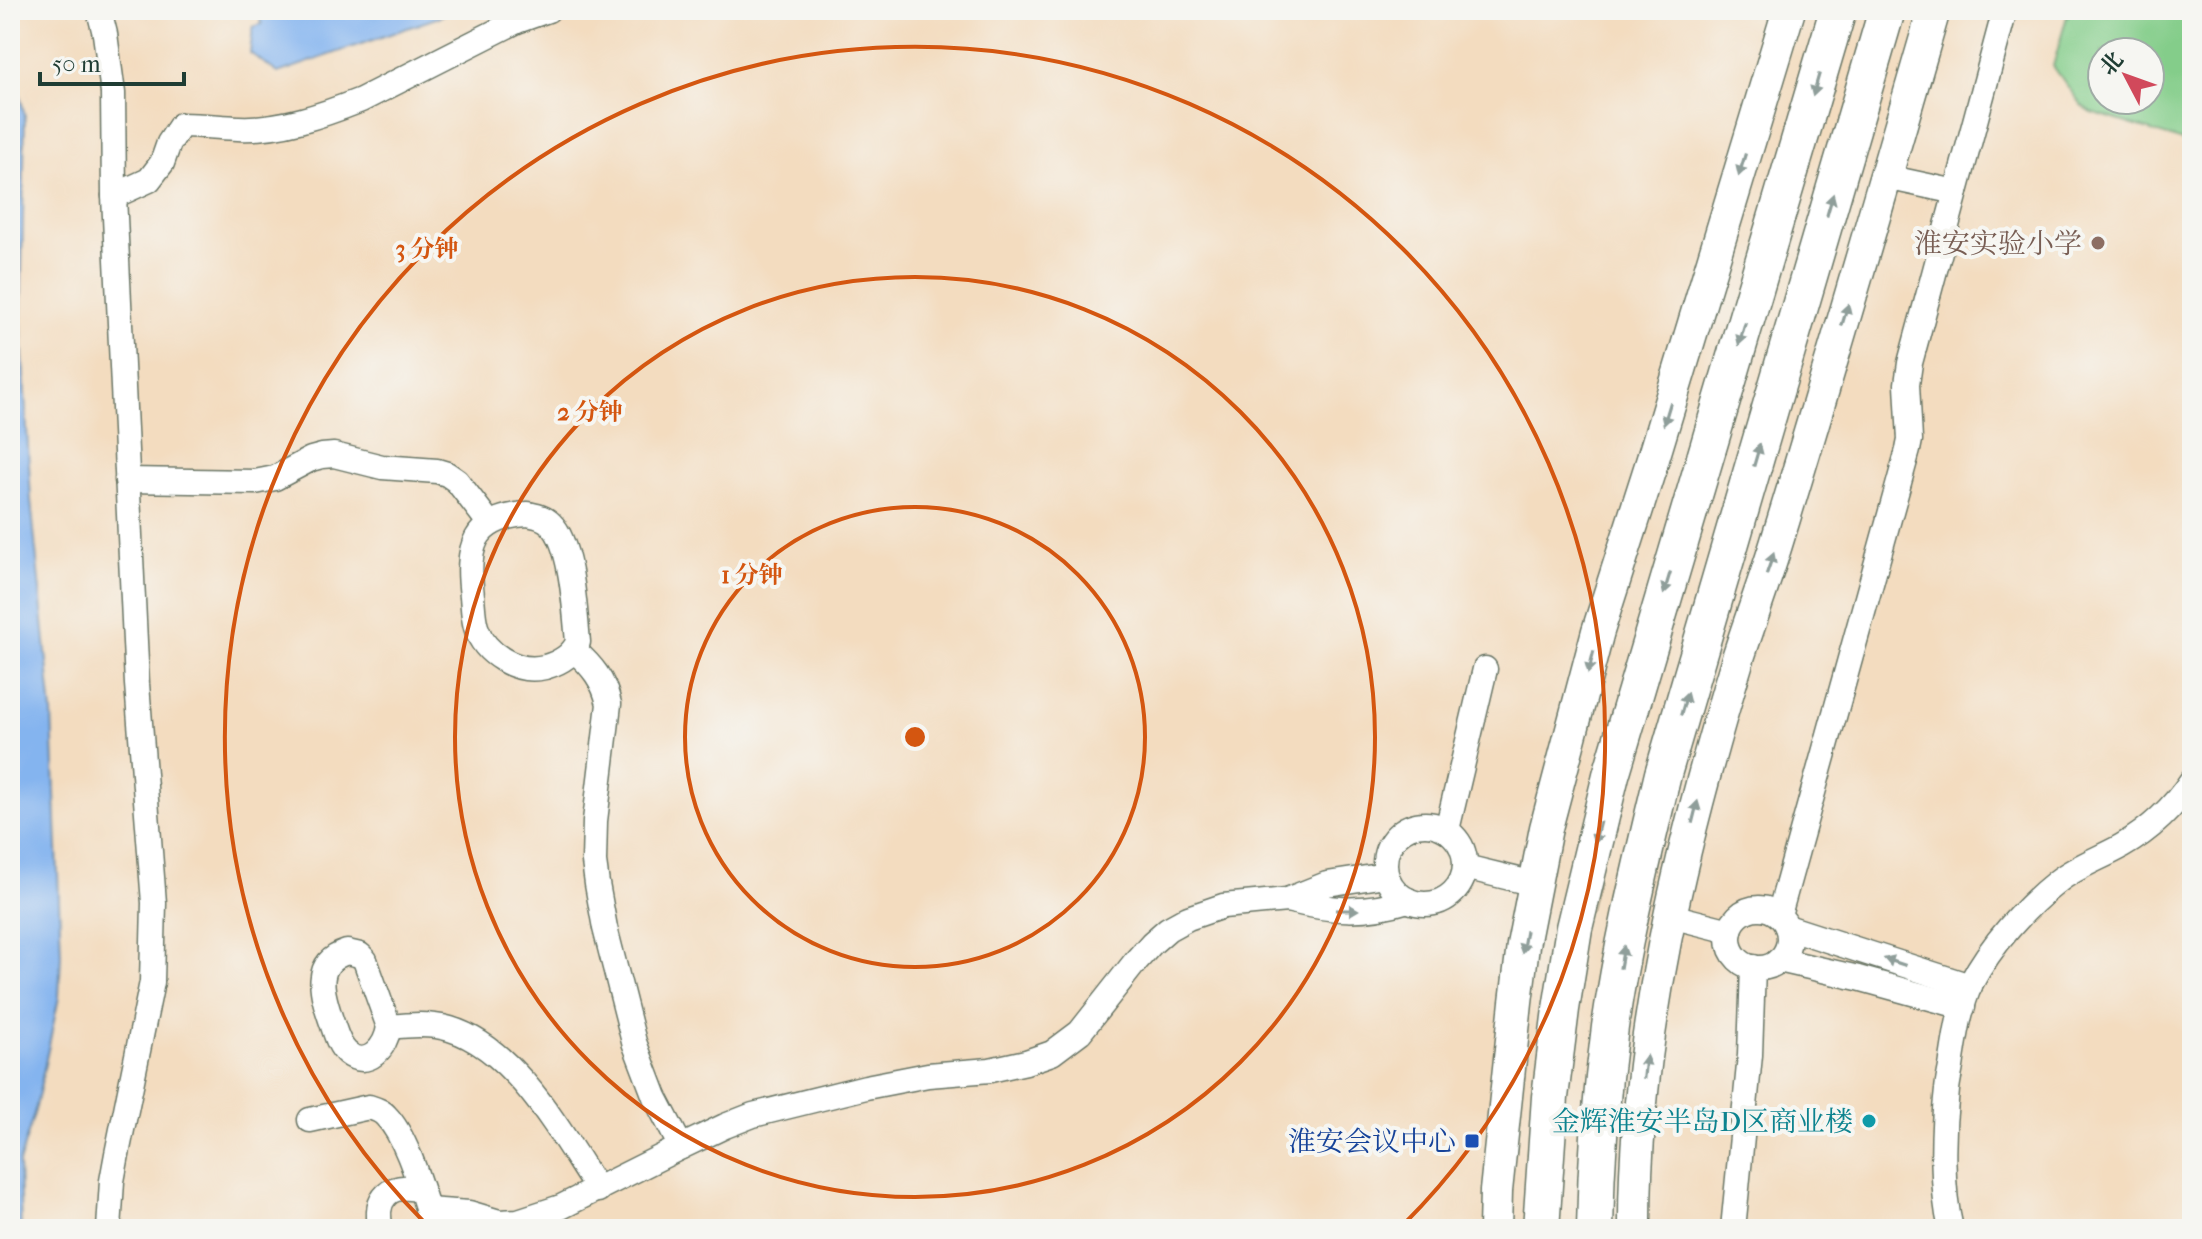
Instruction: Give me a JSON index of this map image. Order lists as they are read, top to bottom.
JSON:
{
  "places": {
    "other": ["淮安实验小学", "金辉淮安半岛D区商业楼"],
    "transit": ["淮安会议中心"]
  },
  "scale_bar": "50 m",
  "north": "top left",
  "rings": ["3 分钟", "2 分钟", "1 分钟"]
}
